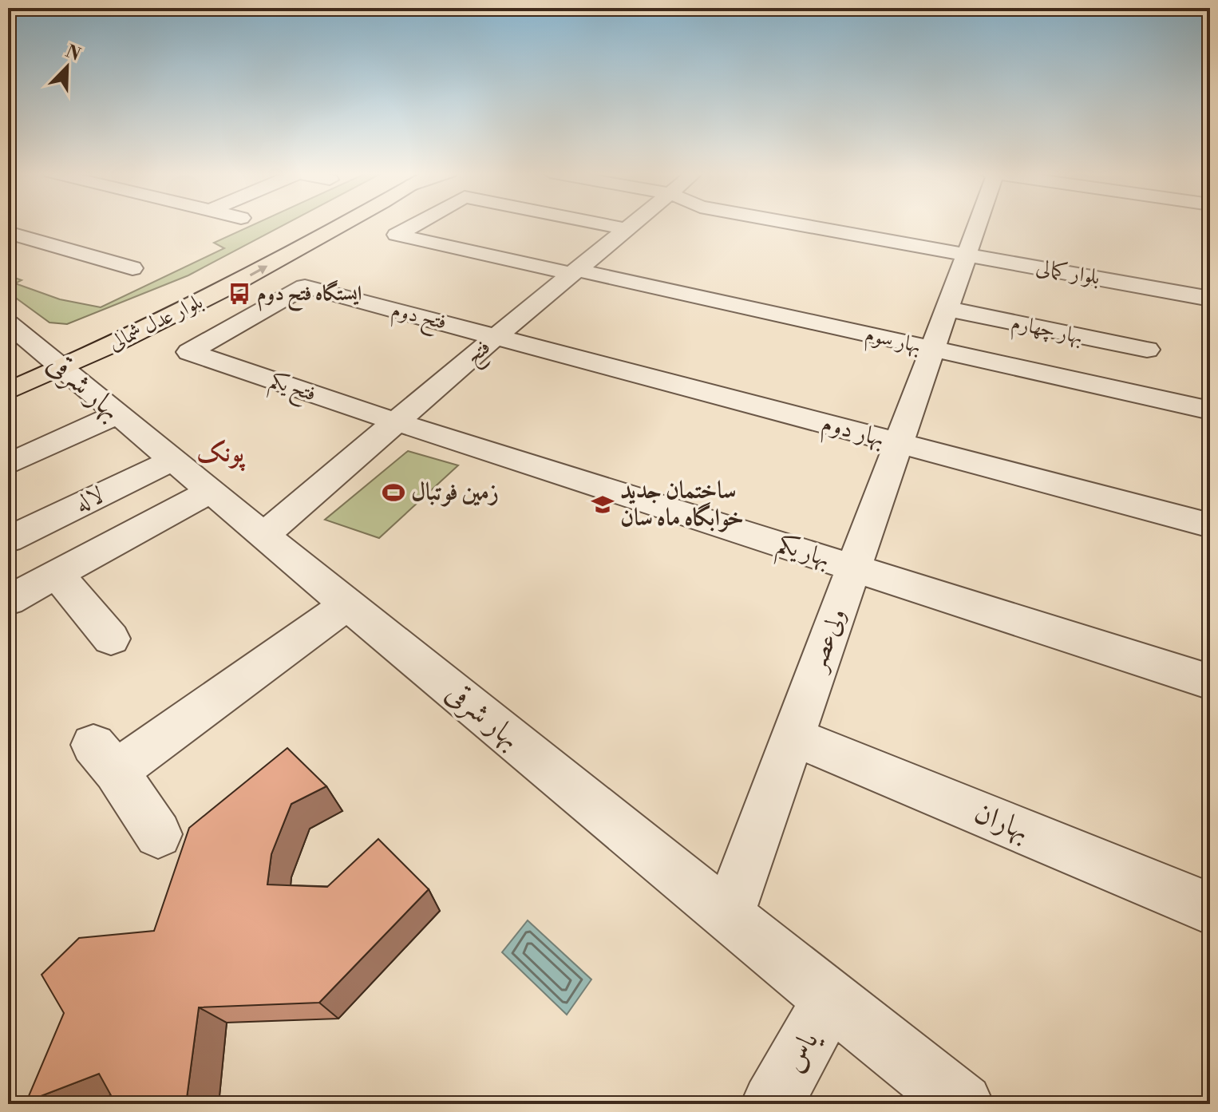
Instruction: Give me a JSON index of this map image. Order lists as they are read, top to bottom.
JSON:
{
  "streets": {
    "main road": ["بلوار عدل شمالی"],
    "street": [
      "بلوار کمالی",
      "فتح دوم",
      "بهار چهارم",
      "بهار سوم",
      "فتح",
      "بهار شرقی",
      "فتح یکم",
      "بهار دوم",
      "لاله",
      "بهار یکم",
      "ولی‌عصر",
      "بهاران",
      "یاس"
    ]
  },
  "crossings": [
    ["بلوار کمالی", "ولی‌عصر"],
    ["فتح دوم", "فتح"],
    ["فتح دوم", "فتح یکم"],
    ["فتح دوم", "بهار دوم"],
    ["بلوار عدل شمالی", "بهار شرقی"],
    ["بهار چهارم", "ولی‌عصر"],
    ["بهار سوم", "فتح"],
    ["بهار سوم", "ولی‌عصر"],
    ["فتح", "بهار شرقی"],
    ["فتح", "فتح یکم"],
    ["فتح", "بهار دوم"],
    ["فتح", "بهار یکم"],
    ["بهار شرقی", "لاله"],
    ["بهار شرقی", "ولی‌عصر"],
    ["بهار شرقی", "یاس"],
    ["فتح یکم", "بهار یکم"],
    ["بهار دوم", "ولی‌عصر"],
    ["بهار یکم", "ولی‌عصر"],
    ["ولی‌عصر", "بهاران"]
  ],
  "districts": ["پونک"],
  "places": {
    "bus stop": ["ایستگاه فتح دوم"],
    "sports": ["زمین فوتبال"],
    "school or university": ["ساختمان جدید خوابگاه ماه سان"]
  },
  "north": "top right"
}
